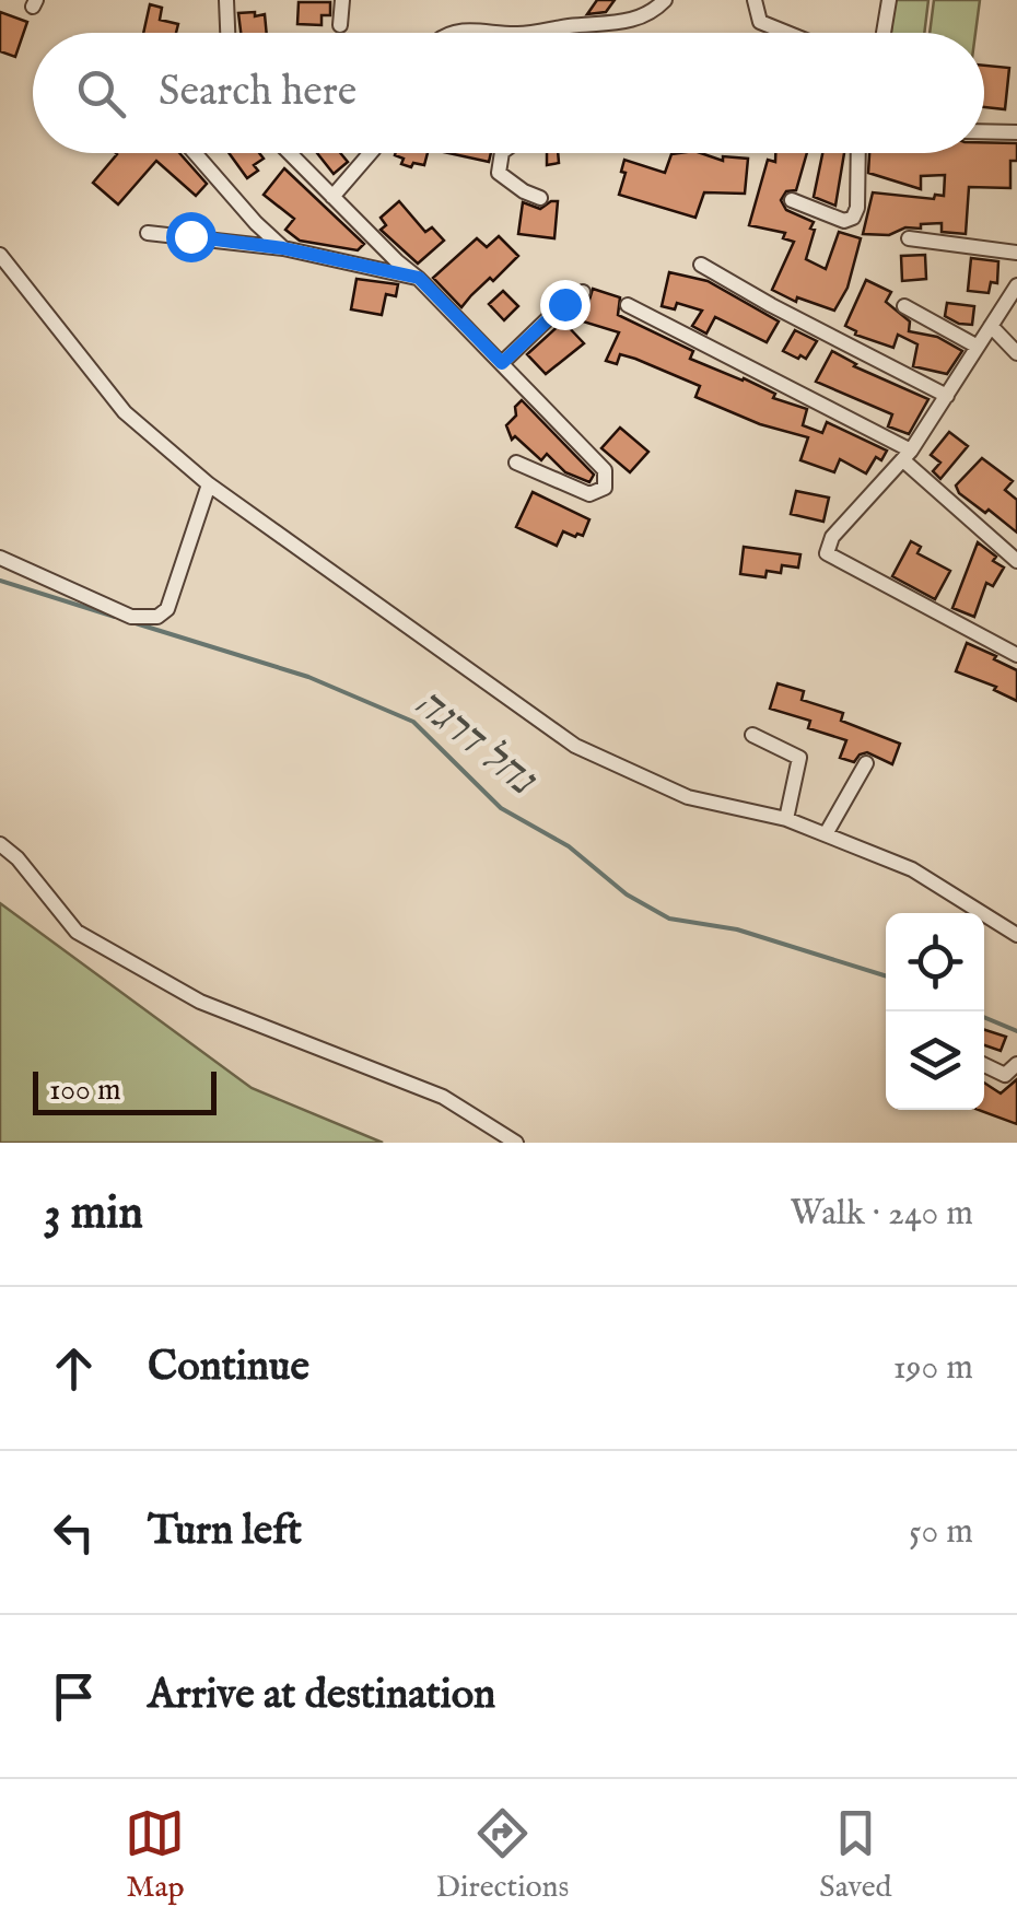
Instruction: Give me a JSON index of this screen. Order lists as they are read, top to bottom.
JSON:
{
  "water": ["נחל דרגה"],
  "scale_bar": "100 m",
  "page": {
    "search": "Search here",
    "scale": "100 m",
    "heading": ["3 min", "Walk · 240 m"],
    "list": [
      ["Continue", "190 m"],
      ["Turn left", "50 m"],
      "Arrive at destination"
    ],
    "nav": ["Map", "Directions", "Saved"]
  }
}
